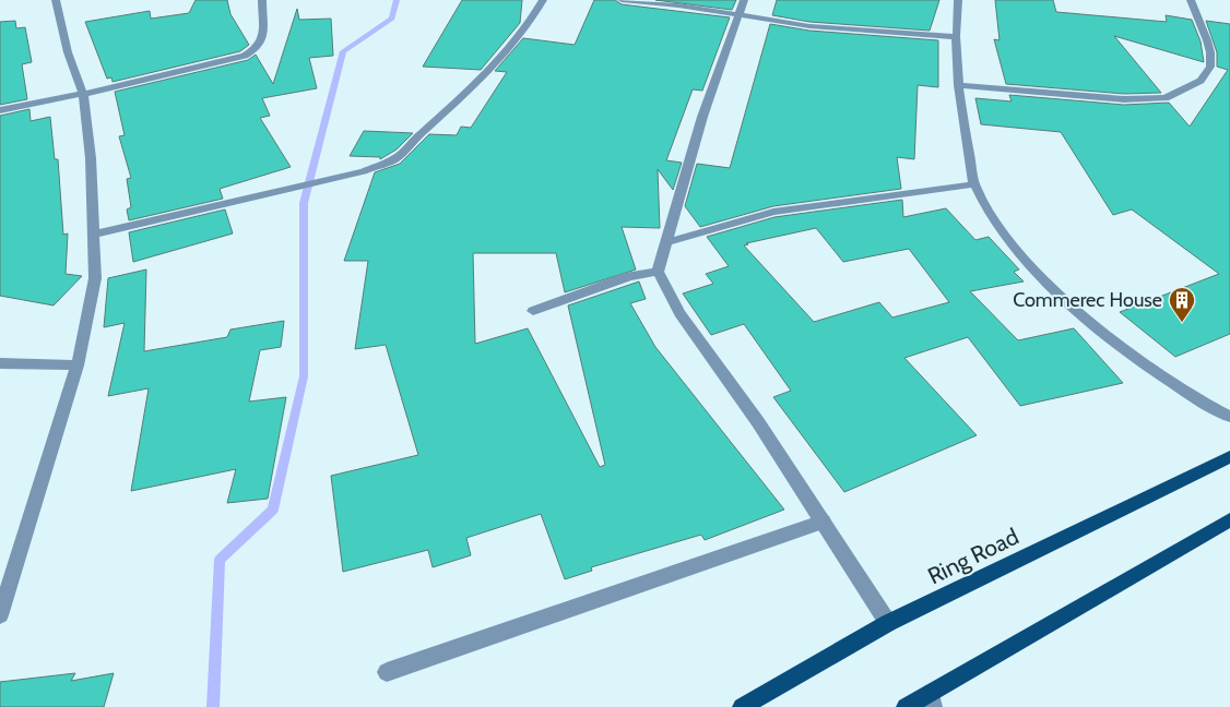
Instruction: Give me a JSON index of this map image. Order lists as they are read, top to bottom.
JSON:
{
  "streets": {
    "main road": ["Ring Road"]
  },
  "places": {
    "building": ["Commerec House"]
  }
}
